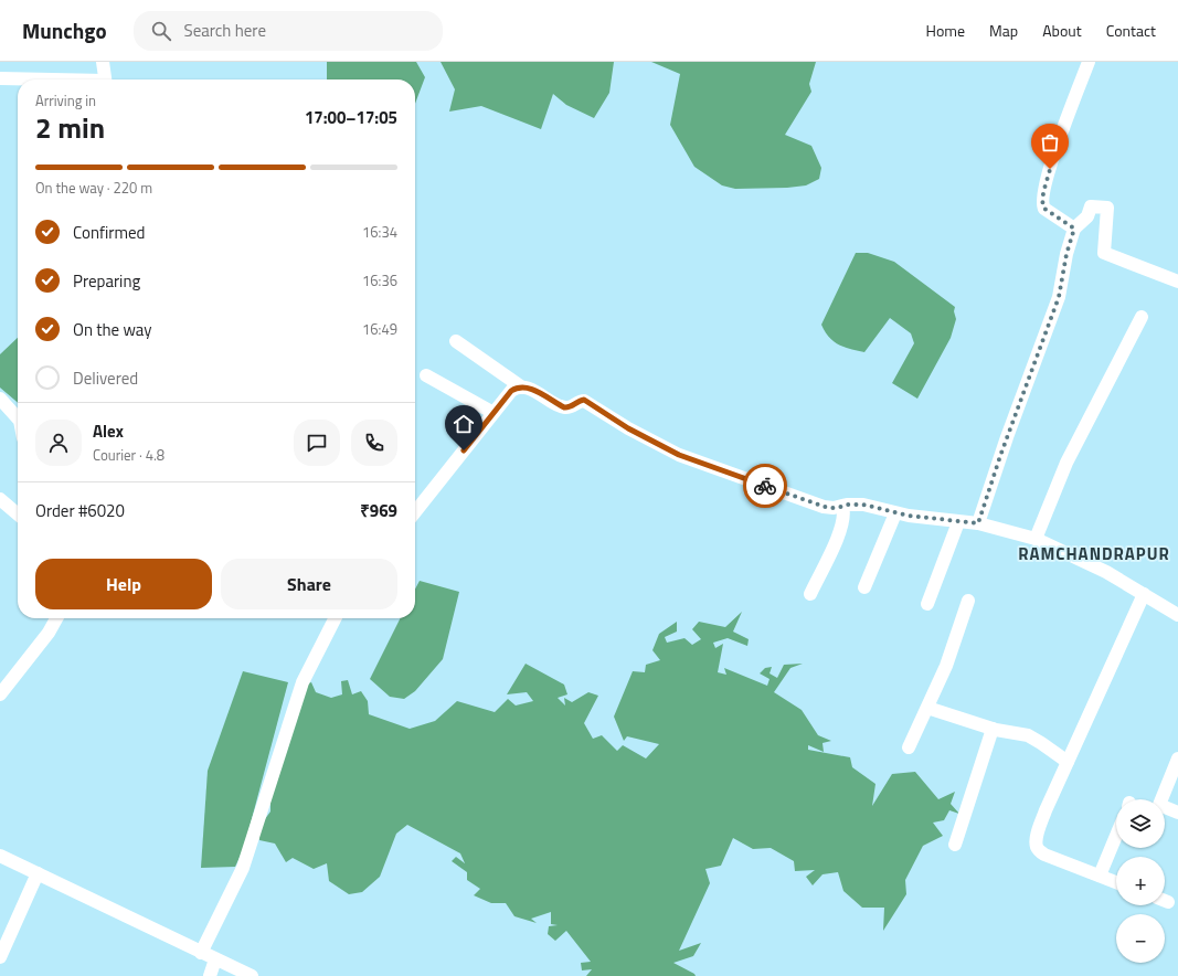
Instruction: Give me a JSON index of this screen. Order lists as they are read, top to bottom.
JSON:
{
  "districts": ["RAMCHANDRAPUR"],
  "page": {
    "header": "Munchgo",
    "search": "Search here",
    "nav": [
      "Home",
      "Map",
      "About",
      "Contact"
    ],
    "heading": ["2 min", "Arriving in", "17:00–17:05"],
    "panel": [
      "Alex",
      "Courier · 4.8",
      "Order #6020",
      "₹969"
    ],
    "bar": "On the way · 220 m",
    "list": [
      ["Confirmed", "16:34"],
      ["Preparing", "16:36"],
      ["On the way", "16:49"],
      "Delivered"
    ],
    "buttons": ["Help", "Share"],
    "map_buttons": ["+", "−"]
  }
}
